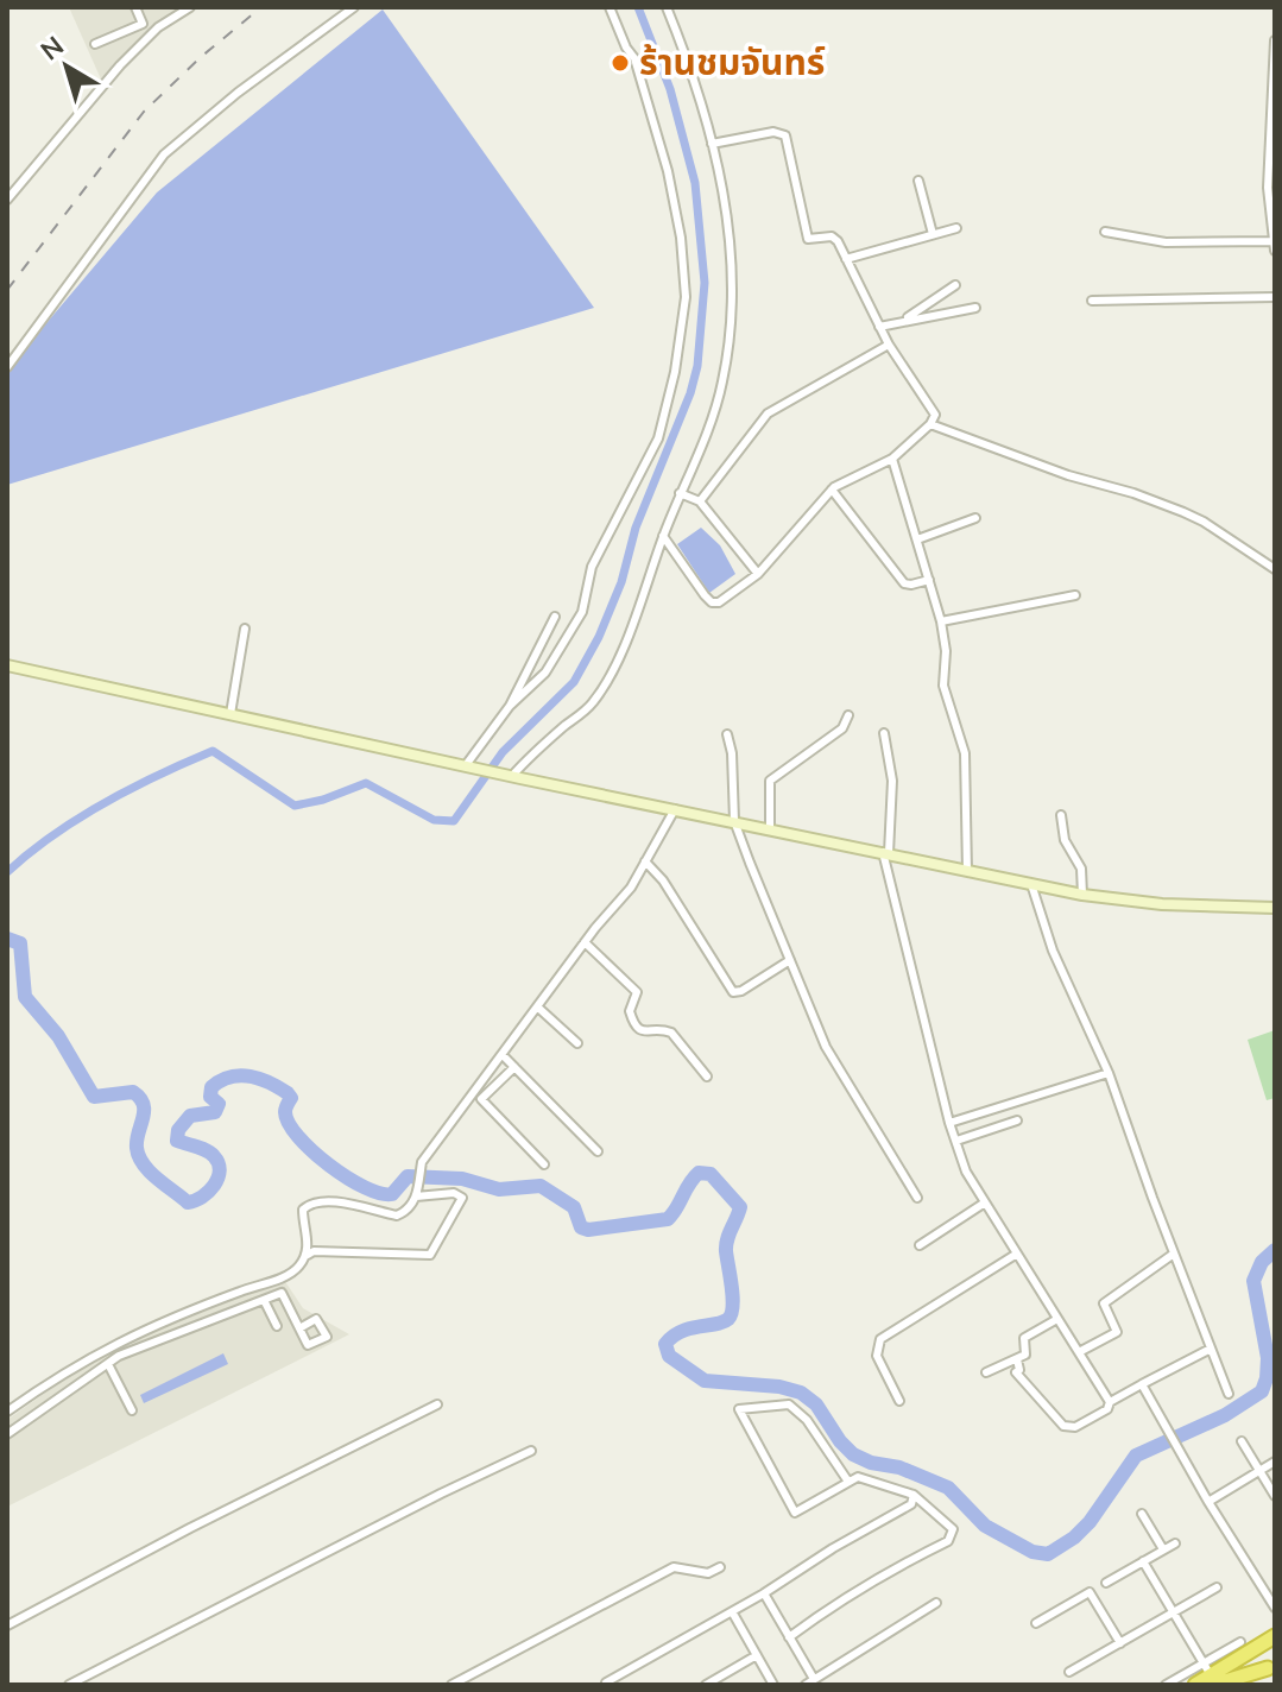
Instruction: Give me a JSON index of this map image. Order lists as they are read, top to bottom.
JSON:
{
  "places": ["ร้านชมจันทร์"],
  "north": "top left"
}
